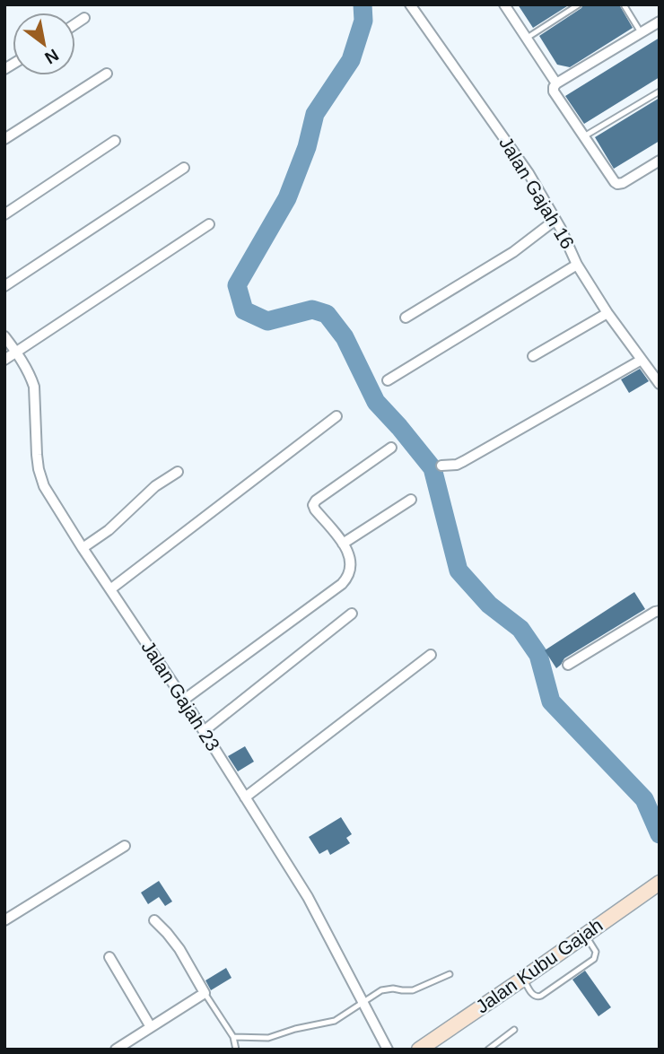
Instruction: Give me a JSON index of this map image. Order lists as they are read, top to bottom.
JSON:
{
  "streets": {
    "street": ["Jalan Gajah 16", "Jalan Gajah 23", "Jalan Kubu Gajah"]
  },
  "north": "bottom right"
}
